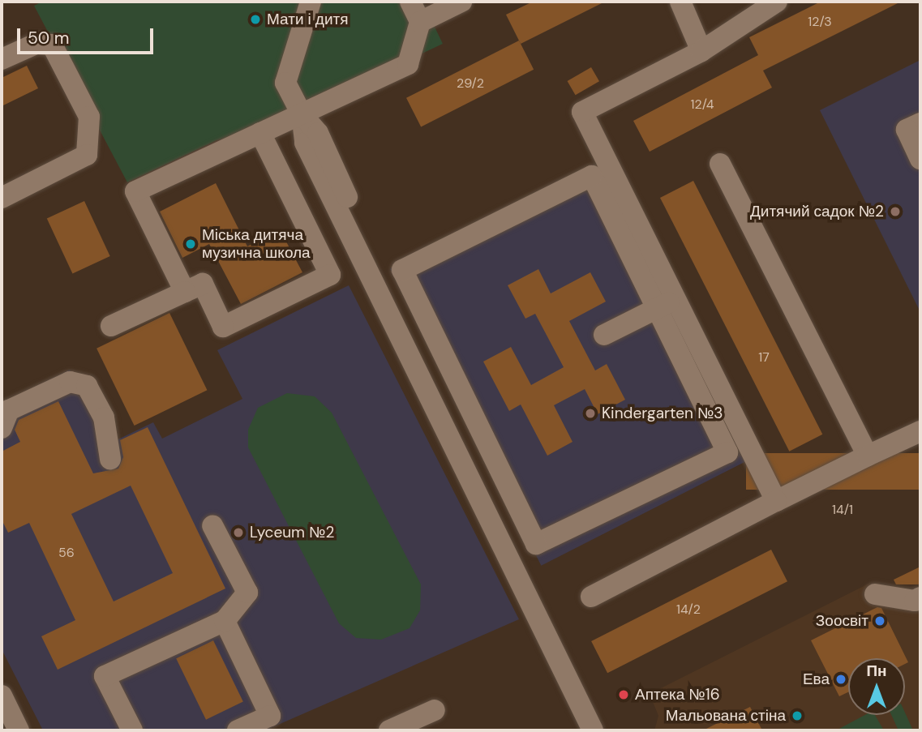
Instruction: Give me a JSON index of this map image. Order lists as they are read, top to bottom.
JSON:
{
  "places": [
    "Мати і дитя",
    "Дитячий садок №2",
    "Міська дитяча музична школа",
    "Kindergarten №3",
    "Lyceum №2",
    "Зоосвіт",
    "Ева",
    "Аптека №16",
    "Мальована стіна"
  ],
  "house_numbers": [
    "12/3",
    "29/2",
    "12/4",
    "17",
    "14/1",
    "56",
    "14/2"
  ],
  "scale_bar": "50 m",
  "north": "top"
}
